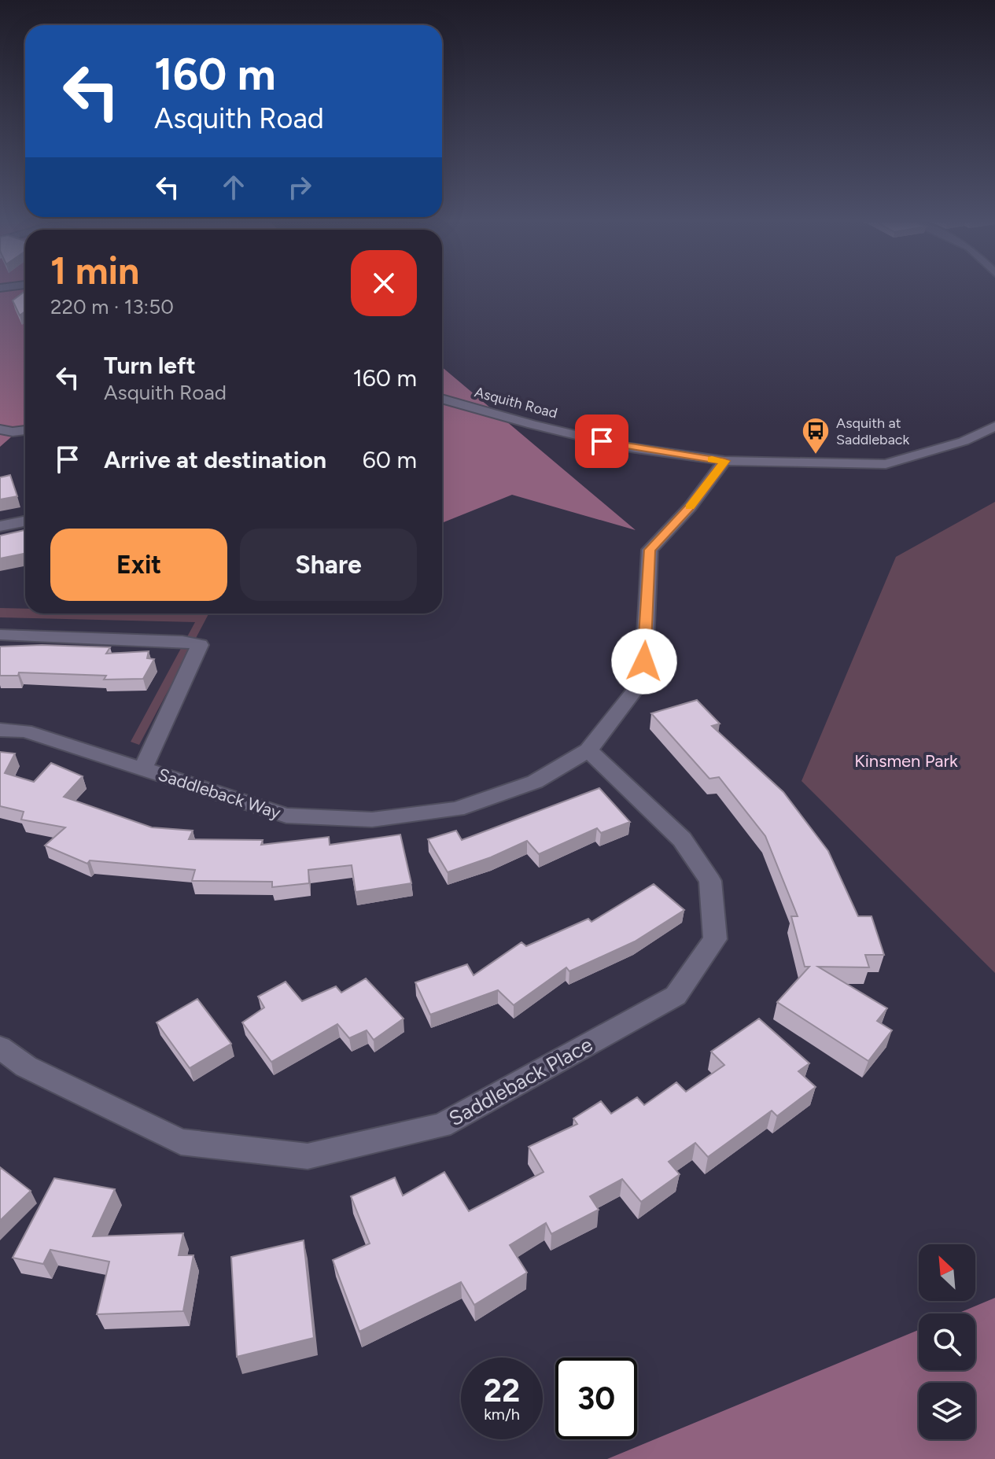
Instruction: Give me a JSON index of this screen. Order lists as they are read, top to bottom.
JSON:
{
  "streets": {
    "street": ["Asquith Road", "Saddleback Way", "Saddleback Place"]
  },
  "crossings": [
    ["Asquith Road", "Saddleback Way"],
    ["Saddleback Way", "Saddleback Place"]
  ],
  "parks": ["Kinsmen Park"],
  "places": {
    "bus stop": ["Asquith at Saddleback"]
  },
  "north": "top left",
  "page": {
    "turn": ["160 m", "Asquith Road"],
    "heading": ["1 min", "220 m · 13:50"],
    "list": [
      {
        "name": "Turn left",
        "note": "Asquith Road",
        "value": "160 m"
      },
      {
        "name": "Arrive at destination",
        "value": "60 m"
      }
    ],
    "buttons": ["Exit", "Share"],
    "speed": "22 km/h",
    "limit": "30"
  }
}
